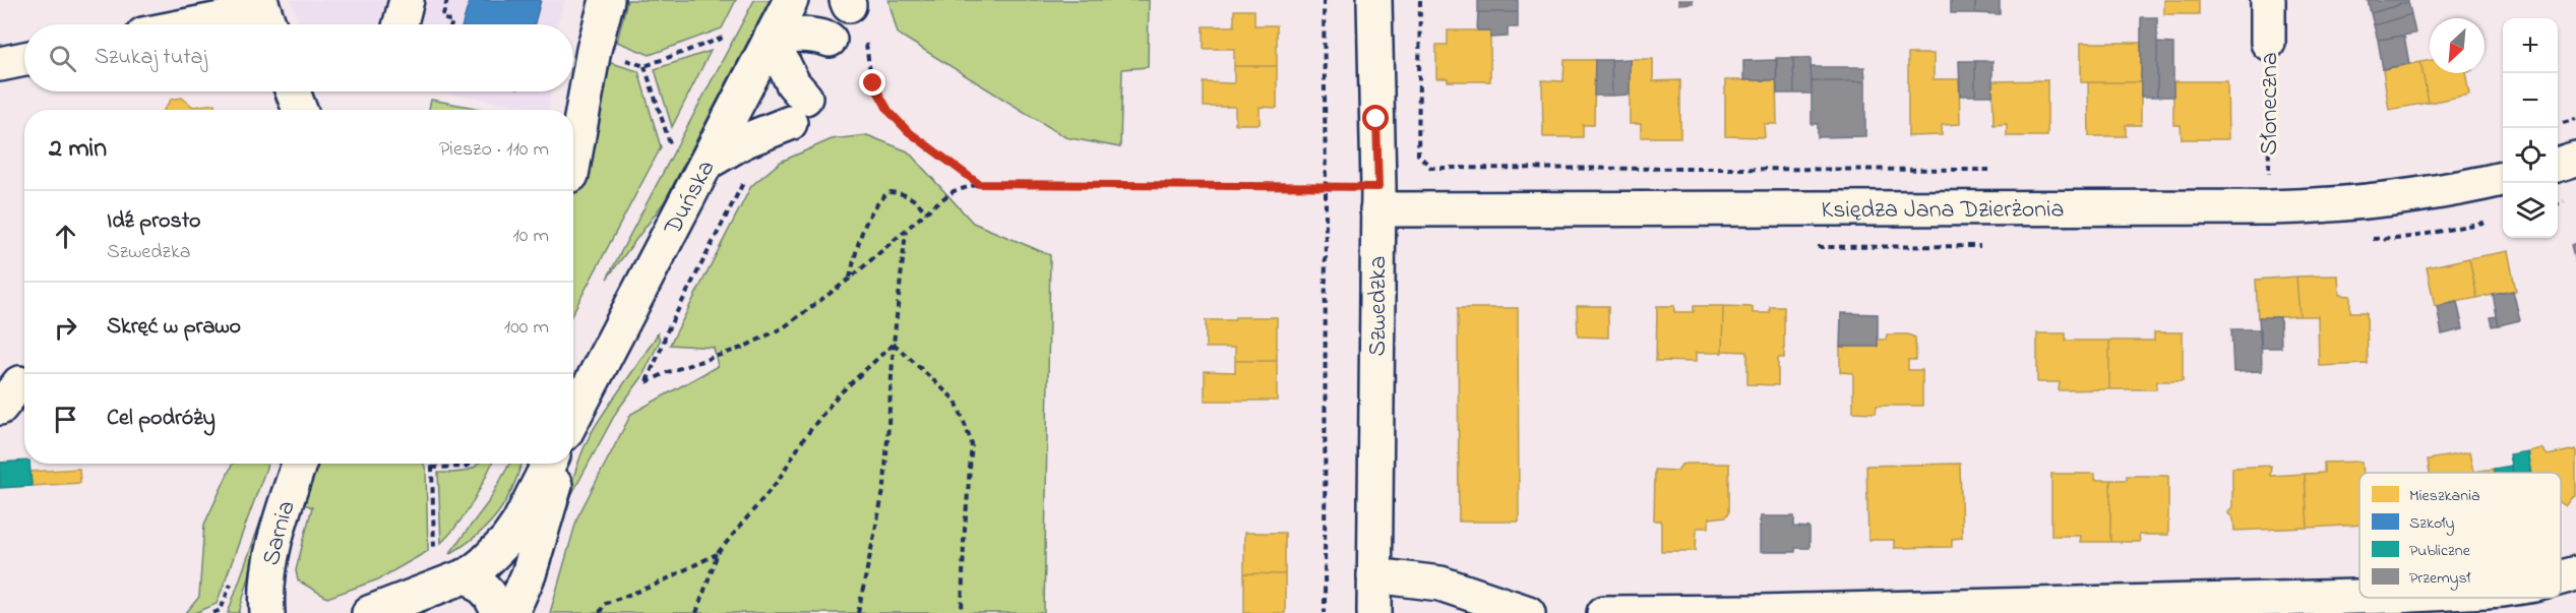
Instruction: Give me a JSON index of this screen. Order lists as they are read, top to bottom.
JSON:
{
  "streets": {
    "street": [
      "Słoneczna",
      "Duńska",
      "Księdza Jana Dzierżonia",
      "Szwedzka",
      "Sarnia"
    ]
  },
  "crossings": [
    ["Słoneczna", "Księdza Jana Dzierżonia"],
    ["Księdza Jana Dzierżonia", "Szwedzka"]
  ],
  "legend": [
    "Mieszkania",
    "Szkoły",
    "Publiczne",
    "Przemysł"
  ],
  "north": "bottom left",
  "page": {
    "map_buttons": ["+", "−"],
    "search": "Szukaj tutaj",
    "heading": ["2 min", "Pieszo · 110 m"],
    "list": [
      ["Idź prosto", "Szwedzka", "10 m"],
      ["Skręć w prawo", "100 m"],
      "Cel podróży"
    ]
  }
}
